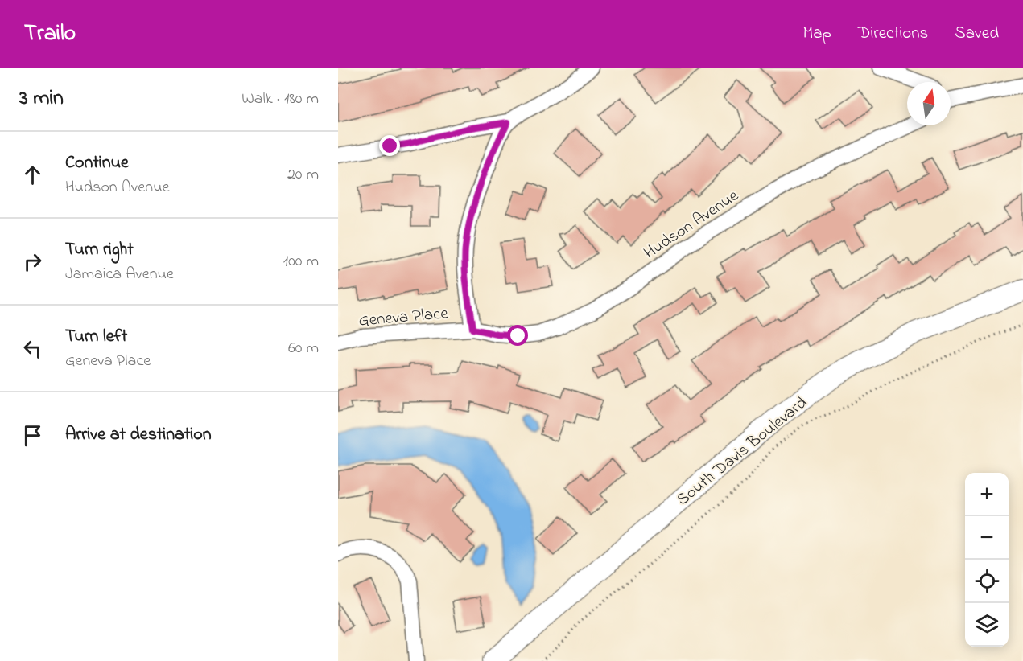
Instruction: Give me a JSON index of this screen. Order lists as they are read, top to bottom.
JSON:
{
  "streets": {
    "street": ["Hudson Avenue", "Geneva Place", "South Davis Boulevard"]
  },
  "crossings": [
    ["Hudson Avenue", "Geneva Place"]
  ],
  "north": "top",
  "page": {
    "header": "Trailo",
    "nav": ["Map", "Directions", "Saved"],
    "heading": ["3 min", "Walk · 180 m"],
    "list": [
      ["Continue", "Hudson Avenue", "20 m"],
      ["Turn right", "Jamaica Avenue", "100 m"],
      ["Turn left", "Geneva Place", "60 m"],
      "Arrive at destination"
    ],
    "map_buttons": ["+", "−"]
  }
}
